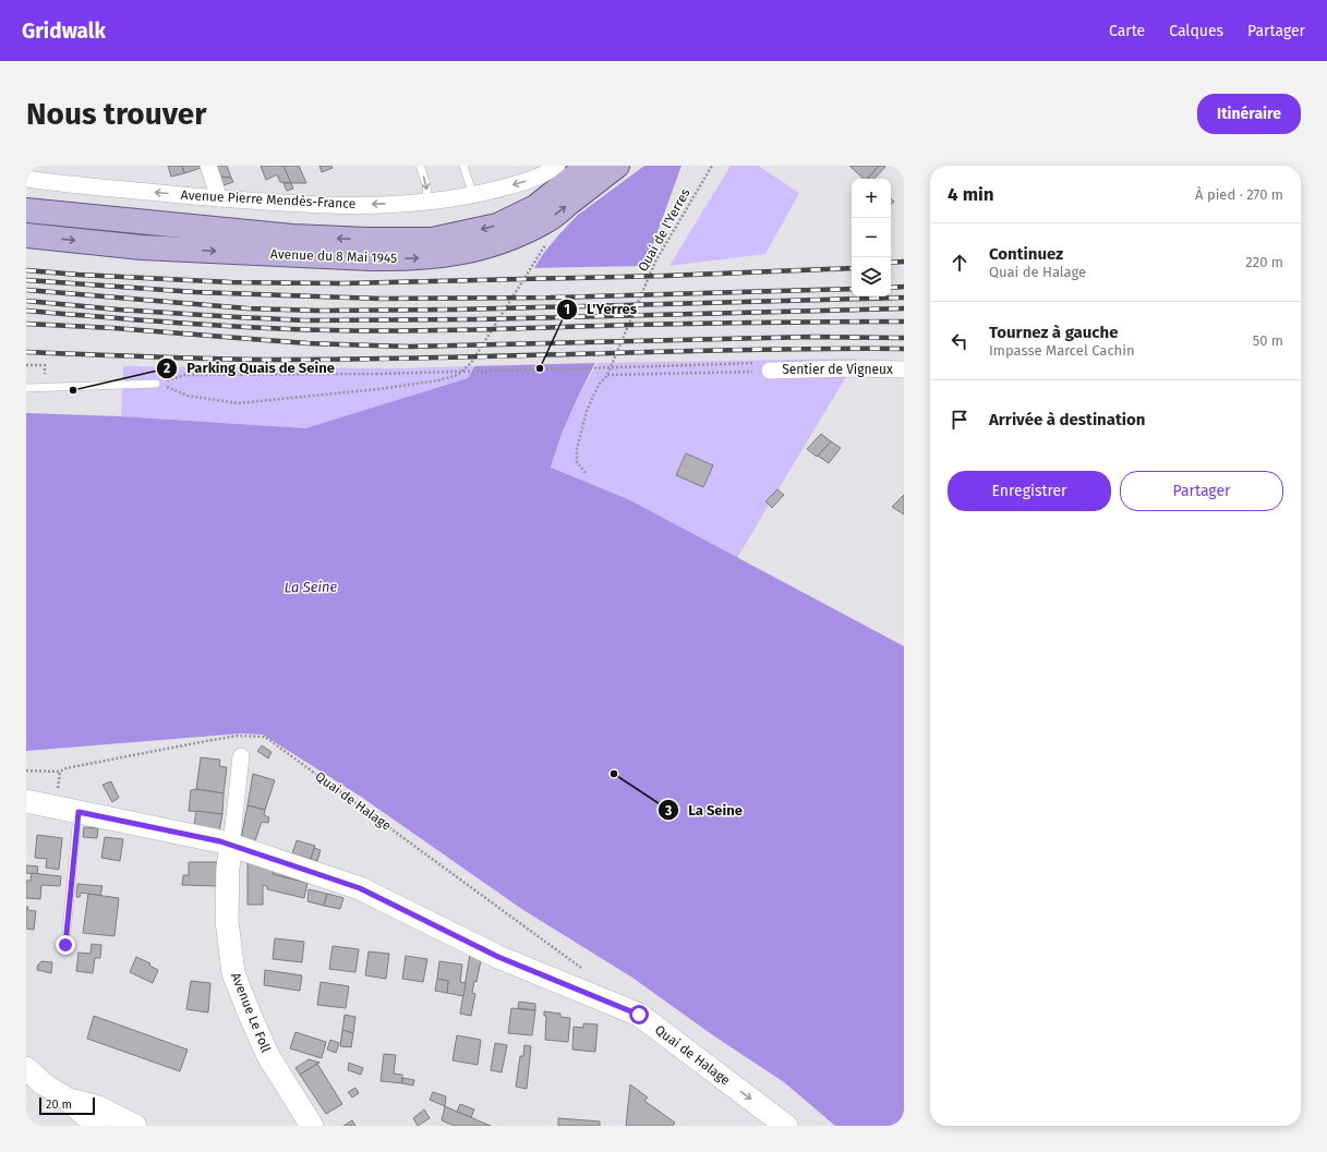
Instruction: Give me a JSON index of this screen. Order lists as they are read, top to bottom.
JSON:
{
  "streets": {
    "main road": ["Avenue du 8 Mai 1945"],
    "street": [
      "Avenue Pierre Mendès-France",
      "Sentier de Vigneux",
      "Quai de Halage",
      "Avenue Le Foll"
    ],
    "path": ["Quai de l'Yerres"]
  },
  "crossings": [
    ["Quai de Halage", "Avenue Le Foll"]
  ],
  "one_way": ["Avenue Pierre Mendès-France", "Quai de Halage"],
  "water": ["La Seine"],
  "places": ["L'Yerres", "Parking Quais de Seine", "La Seine"],
  "scale_bar": "20 m",
  "page": {
    "header": "Gridwalk",
    "nav": ["Carte", "Calques", "Partager"],
    "buttons": [
      "Itinéraire",
      ["Enregistrer", "Partager"]
    ],
    "title": "Nous trouver",
    "heading": ["4 min", "À pied · 270 m"],
    "map_buttons": ["+", "−"],
    "list": [
      ["Continuez", "Quai de Halage", "220 m"],
      ["Tournez à gauche", "Impasse Marcel Cachin", "50 m"],
      "Arrivée à destination"
    ],
    "scale": "20 m"
  }
}
